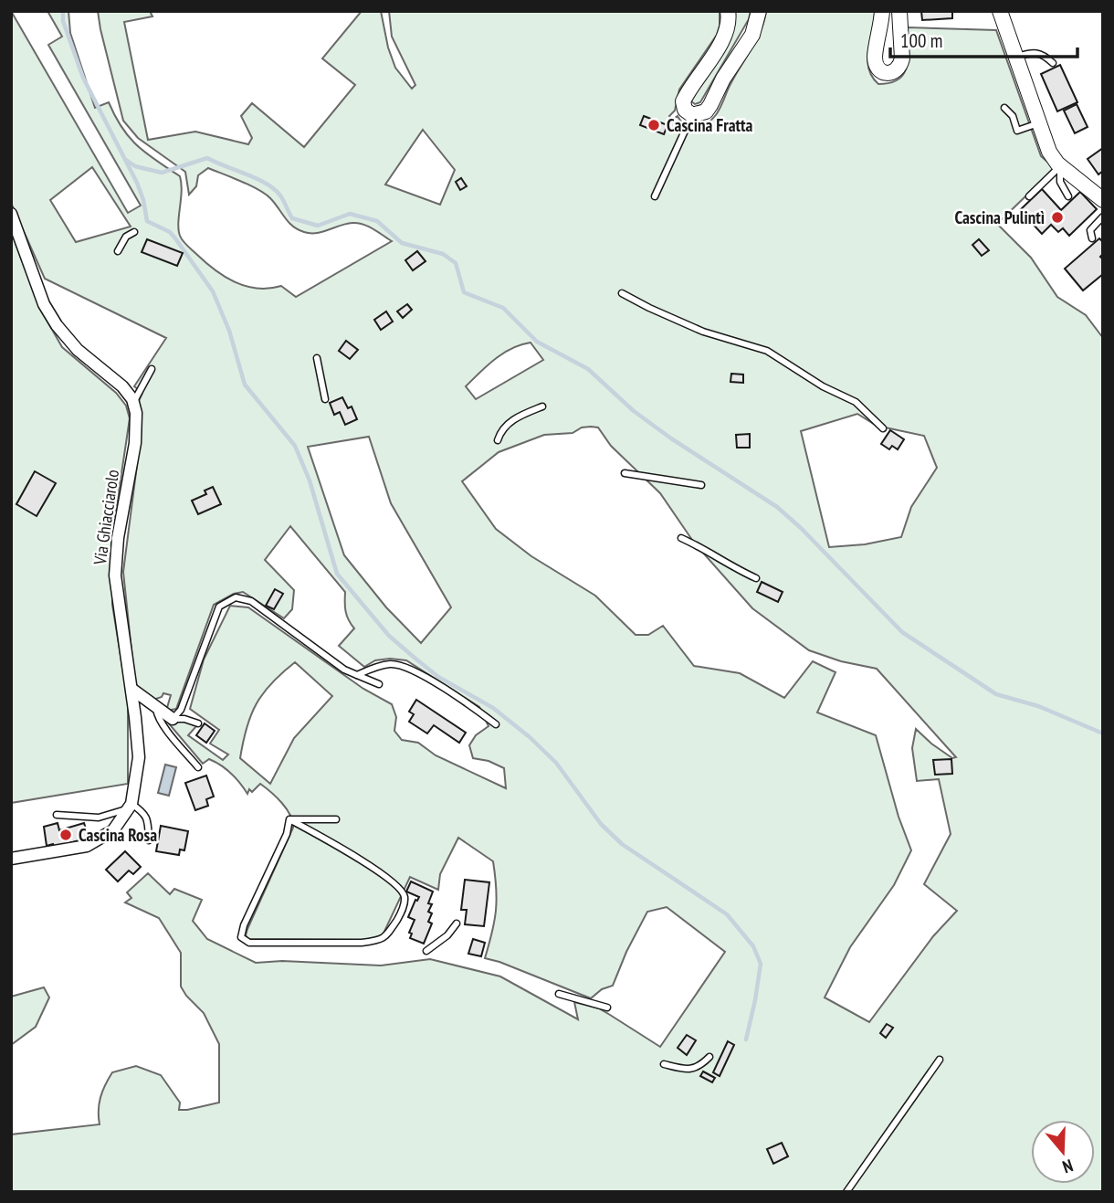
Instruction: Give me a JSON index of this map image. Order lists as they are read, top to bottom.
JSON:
{
  "streets": {
    "street": ["Via Ghiacciarolo"]
  },
  "places": ["Cascina Fratta", "Cascina Pulintì", "Cascina Rosa"],
  "scale_bar": "100 m",
  "north": "bottom"
}
